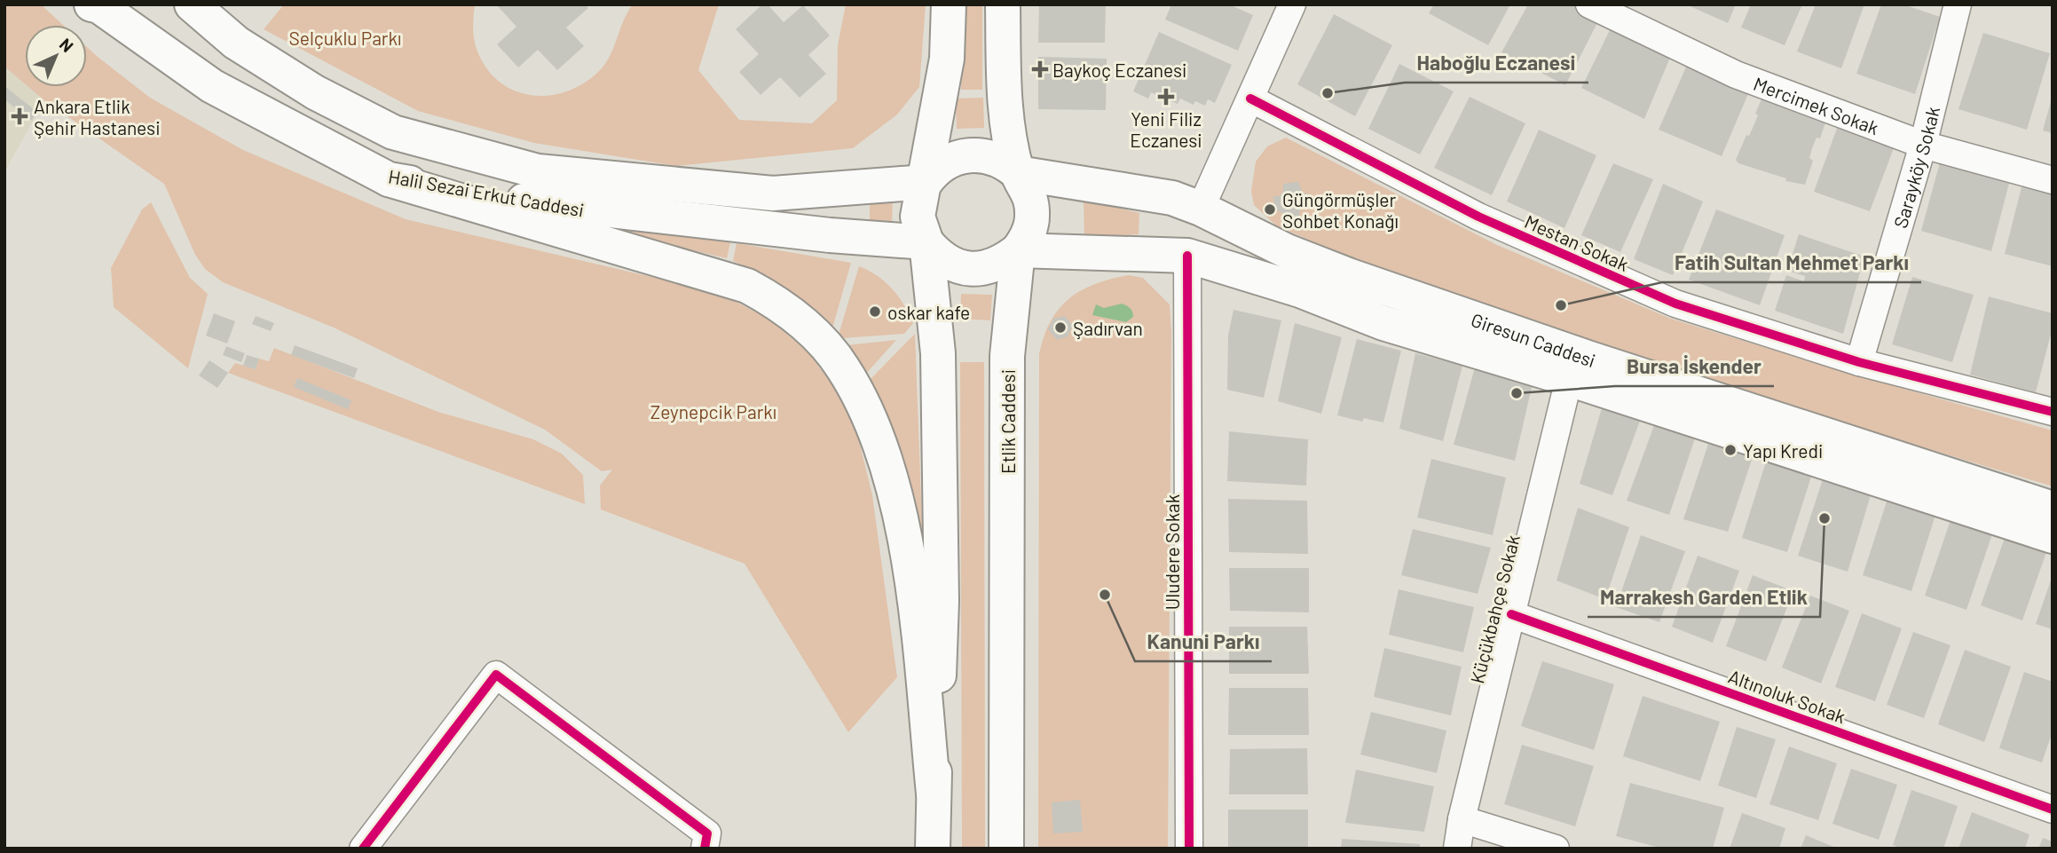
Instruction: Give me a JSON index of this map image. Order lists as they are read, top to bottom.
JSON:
{
  "streets": {
    "main road": ["Halil Sezai Erkut Caddesi", "Giresun Caddesi", "Etlik Caddesi"],
    "street": [
      "Mercimek Sokak",
      "Sarayköy Sokak",
      "Mestan Sokak",
      "Uludere Sokak",
      "Küçükbahçe Sokak",
      "Altınoluk Sokak"
    ]
  },
  "crossings": [
    ["Mercimek Sokak", "Sarayköy Sokak"],
    ["Sarayköy Sokak", "Mestan Sokak"],
    ["Halil Sezai Erkut Caddesi", "Giresun Caddesi"],
    ["Halil Sezai Erkut Caddesi", "Etlik Caddesi"],
    ["Giresun Caddesi", "Etlik Caddesi"],
    ["Giresun Caddesi", "Uludere Sokak"],
    ["Giresun Caddesi", "Küçükbahçe Sokak"],
    ["Küçükbahçe Sokak", "Altınoluk Sokak"]
  ],
  "parks": ["Selçuklu Parkı", "Zeynepcik Parkı"],
  "places": {
    "health": ["Baykoç Eczanesi", "Yeni Filiz Eczanesi", "Ankara Etlik Şehir Hastanesi"],
    "other": [
      "Haboğlu Eczanesi",
      "Güngörmüşler Sohbet Konağı",
      "Fatih Sultan Mehmet Parkı",
      "oskar kafe",
      "Şadırvan",
      "Bursa İskender",
      "Yapı Kredi",
      "Marrakesh Garden Etlik",
      "Kanuni Parkı"
    ]
  },
  "north": "top right"
}
